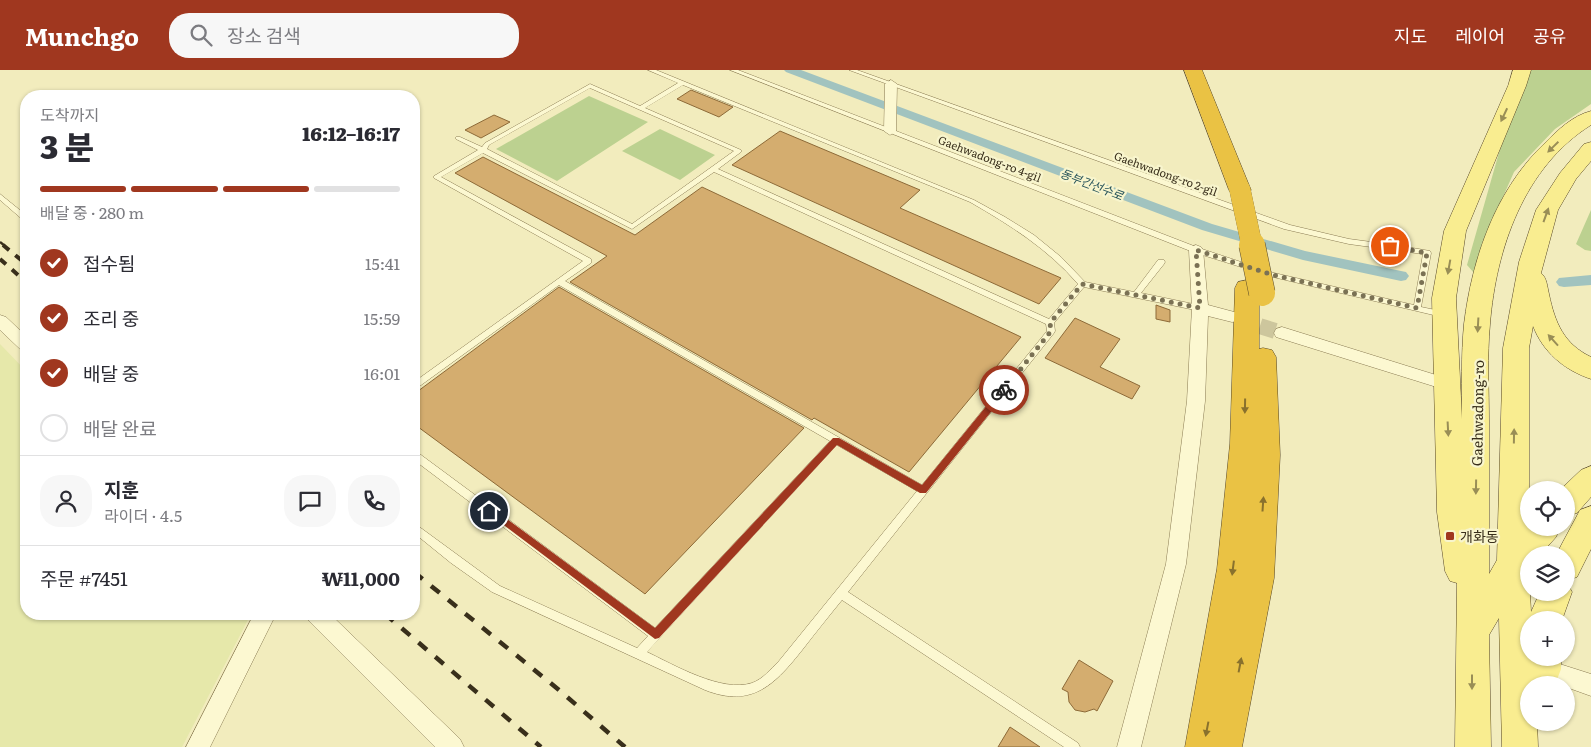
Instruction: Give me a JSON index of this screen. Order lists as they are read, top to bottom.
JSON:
{
  "streets": {
    "main road": ["Gaehwadong-ro"],
    "lane": ["Gaehwadong-ro 4-gil", "Gaehwadong-ro 2-gil"]
  },
  "crossings": [
    ["Gaehwadong-ro 4-gil", "Gaehwadong-ro 2-gil"]
  ],
  "water": ["동부간선수로"],
  "places": {
    "transit": ["개화동"]
  },
  "page": {
    "header": "Munchgo",
    "search": "장소 검색",
    "nav": ["지도", "레이어", "공유"],
    "heading": ["3 분", "도착까지", "16:12–16:17"],
    "panel": [
      "지훈",
      "라이더 · 4.5",
      "주문 #7451",
      "₩11,000"
    ],
    "bar": "배달 중 · 280 m",
    "list": [
      ["접수됨", "15:41"],
      ["조리 중", "15:59"],
      ["배달 중", "16:01"],
      "배달 완료"
    ],
    "map_buttons": ["+", "−"]
  }
}
